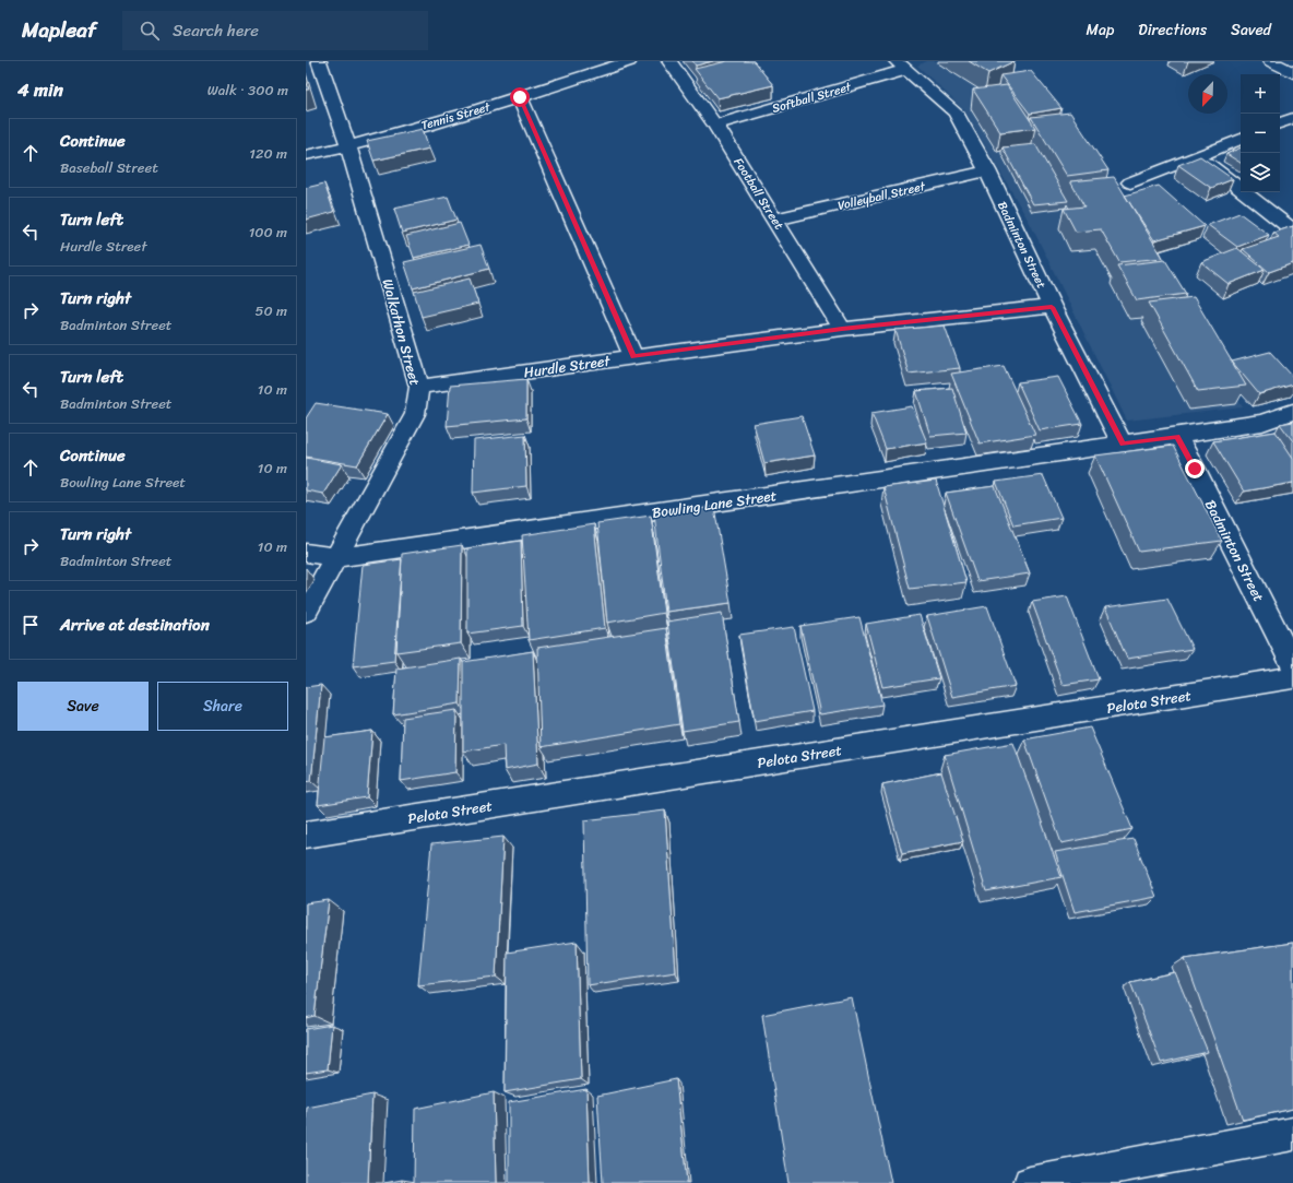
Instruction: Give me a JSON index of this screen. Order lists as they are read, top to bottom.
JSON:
{
  "streets": {
    "street": [
      "Softball Street",
      "Tennis Street",
      "Football Street",
      "Volleyball Street",
      "Badminton Street",
      "Walkathon Street",
      "Hurdle Street",
      "Bowling Lane Street",
      "Pelota Street"
    ]
  },
  "crossings": [
    ["Softball Street", "Football Street"],
    ["Softball Street", "Badminton Street"],
    ["Tennis Street", "Walkathon Street"],
    ["Football Street", "Volleyball Street"],
    ["Football Street", "Hurdle Street"],
    ["Volleyball Street", "Badminton Street"],
    ["Badminton Street", "Hurdle Street"],
    ["Badminton Street", "Bowling Lane Street"],
    ["Walkathon Street", "Hurdle Street"],
    ["Walkathon Street", "Bowling Lane Street"]
  ],
  "north": "bottom left",
  "page": {
    "header": "Mapleaf",
    "search": "Search here",
    "nav": ["Map", "Directions", "Saved"],
    "heading": ["4 min", "Walk · 300 m"],
    "map_buttons": ["+", "−"],
    "list": [
      ["Continue", "Baseball Street", "120 m"],
      ["Turn left", "Hurdle Street", "100 m"],
      ["Turn right", "Badminton Street", "50 m"],
      ["Turn left", "Badminton Street", "10 m"],
      ["Continue", "Bowling Lane Street", "10 m"],
      ["Turn right", "Badminton Street", "10 m"],
      "Arrive at destination"
    ],
    "buttons": ["Save", "Share"]
  }
}
